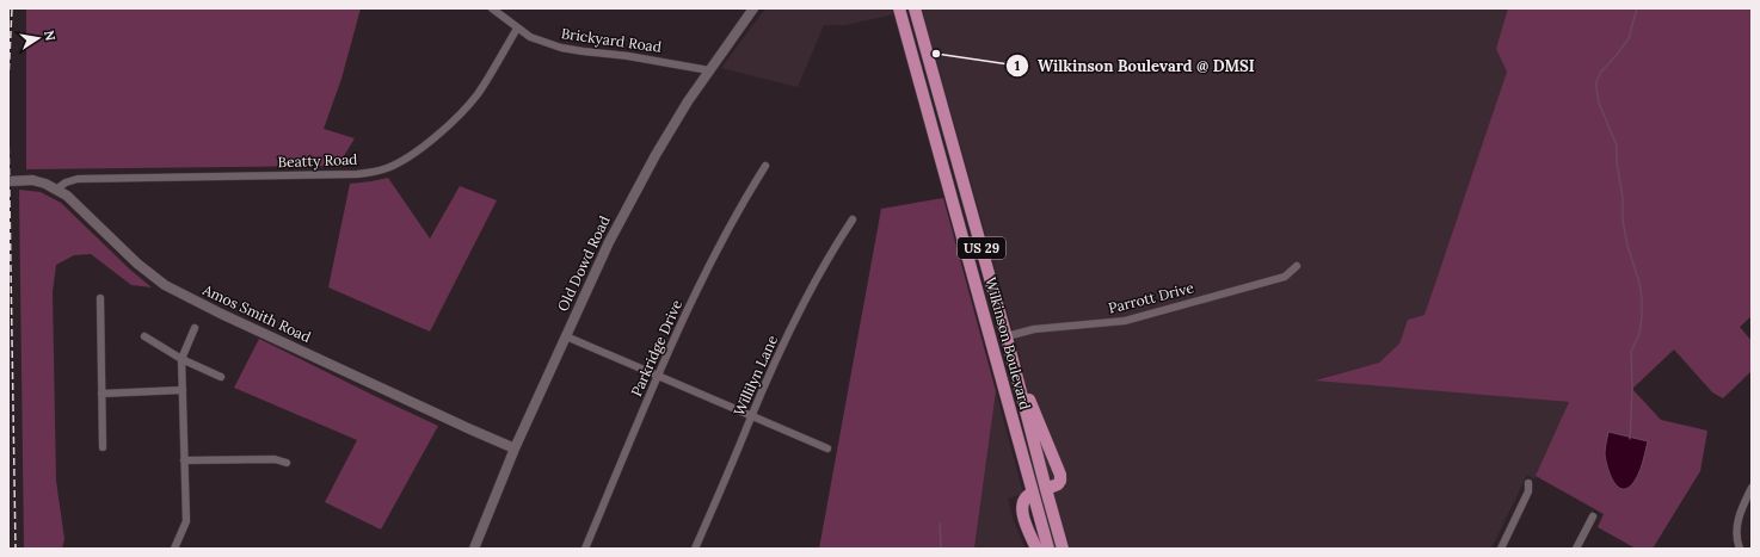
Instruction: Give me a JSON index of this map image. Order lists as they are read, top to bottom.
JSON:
{
  "streets": {
    "main road": ["US 29", "Wilkinson Boulevard"],
    "street": [
      "Brickyard Road",
      "Beatty Road",
      "Old Dowd Road",
      "Parrott Drive",
      "Amos Smith Road",
      "Parkridge Drive",
      "Willilyn Lane"
    ]
  },
  "crossings": [
    ["Brickyard Road", "Beatty Road"],
    ["Brickyard Road", "Old Dowd Road"],
    ["Beatty Road", "Amos Smith Road"],
    ["Old Dowd Road", "Amos Smith Road"],
    ["Parrott Drive", "Wilkinson Boulevard"]
  ],
  "places": ["Wilkinson Boulevard @ DMSI"],
  "north": "right"
}
